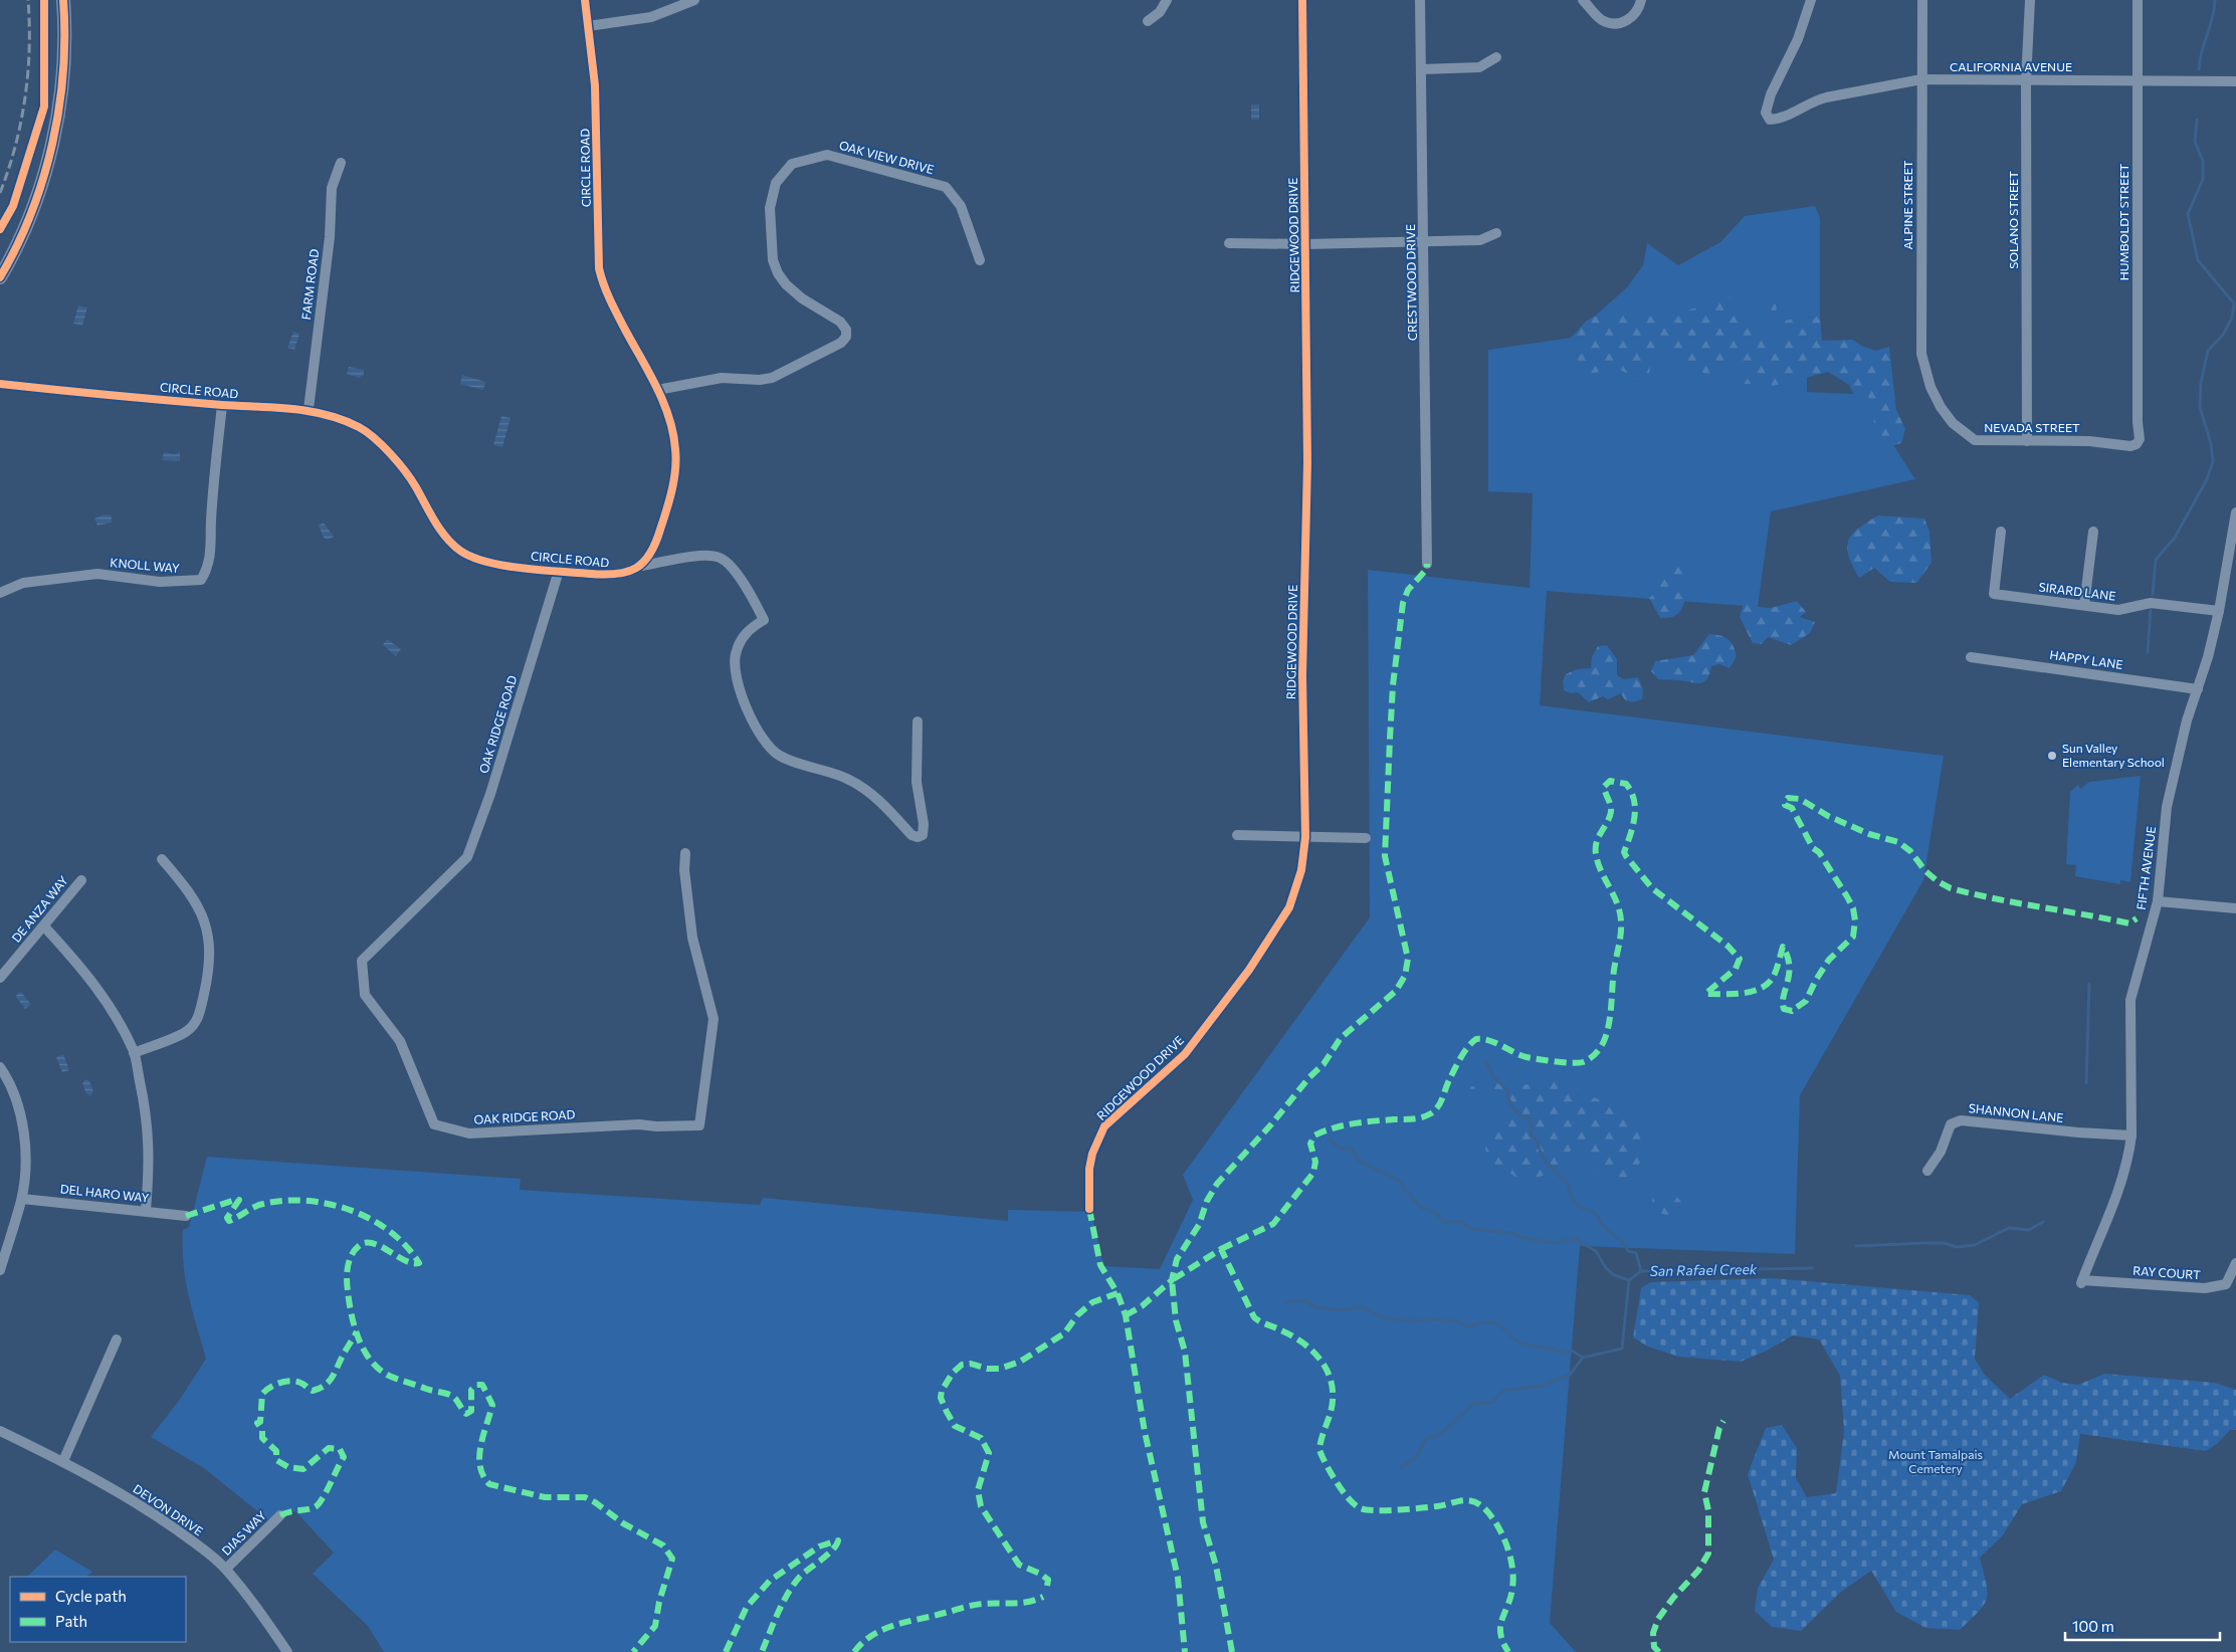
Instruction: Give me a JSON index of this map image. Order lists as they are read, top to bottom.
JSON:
{
  "streets": {
    "street": [
      "CALIFORNIA AVENUE",
      "OAK VIEW DRIVE",
      "CIRCLE ROAD",
      "ALPINE STREET",
      "SOLANO STREET",
      "HUMBOLDT STREET",
      "RIDGEWOOD DRIVE",
      "CRESTWOOD DRIVE",
      "FARM ROAD",
      "NEVADA STREET",
      "KNOLL WAY",
      "SIRARD LANE",
      "HAPPY LANE",
      "OAK RIDGE ROAD",
      "FIFTH AVENUE",
      "DE ANZA WAY",
      "SHANNON LANE",
      "DEL HARO WAY",
      "RAY COURT",
      "DEVON DRIVE",
      "DIAS WAY"
    ]
  },
  "crossings": [
    ["CALIFORNIA AVENUE", "ALPINE STREET"],
    ["CALIFORNIA AVENUE", "SOLANO STREET"],
    ["CALIFORNIA AVENUE", "HUMBOLDT STREET"],
    ["OAK VIEW DRIVE", "CIRCLE ROAD"],
    ["CIRCLE ROAD", "FARM ROAD"],
    ["CIRCLE ROAD", "KNOLL WAY"],
    ["CIRCLE ROAD", "OAK RIDGE ROAD"],
    ["ALPINE STREET", "NEVADA STREET"],
    ["SOLANO STREET", "NEVADA STREET"],
    ["HUMBOLDT STREET", "NEVADA STREET"],
    ["SIRARD LANE", "FIFTH AVENUE"],
    ["HAPPY LANE", "FIFTH AVENUE"],
    ["FIFTH AVENUE", "SHANNON LANE"],
    ["FIFTH AVENUE", "RAY COURT"],
    ["DEVON DRIVE", "DIAS WAY"]
  ],
  "water": ["San Rafael Creek"],
  "parks": ["Mount Tamalpais Cemetery"],
  "places": ["Sun Valley Elementary School"],
  "legend": ["Cycle path", "Path"],
  "scale_bar": "100 m"
}
